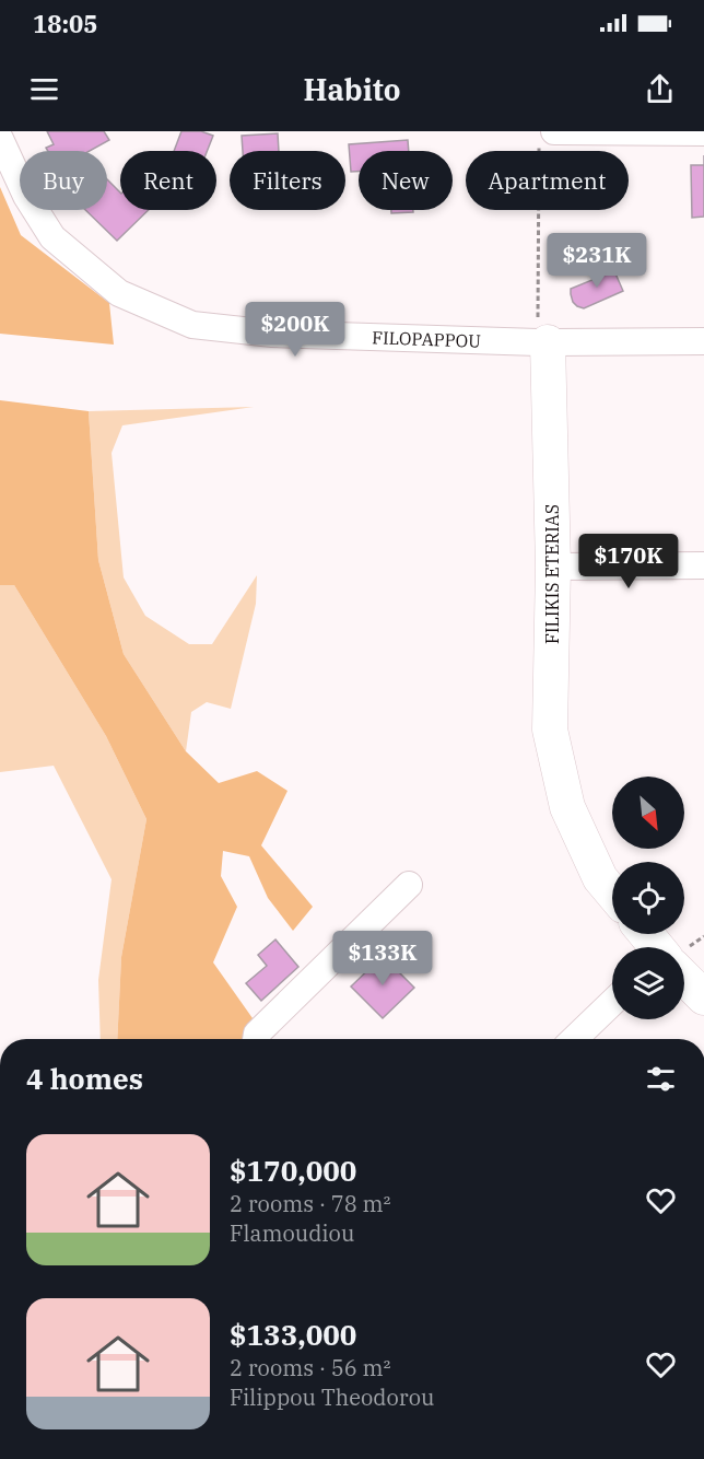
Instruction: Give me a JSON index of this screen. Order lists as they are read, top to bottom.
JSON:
{
  "streets": {
    "main road": ["FILIKIS ETERIAS"],
    "street": ["FILOPAPPOU"]
  },
  "crossings": [
    ["FILOPAPPOU", "FILIKIS ETERIAS"]
  ],
  "north": "bottom right",
  "page": {
    "status": "18:05",
    "header": "Habito",
    "chip": [
      "Buy",
      "Rent",
      "Filters",
      "New",
      "Apartment"
    ],
    "price": [
      "$231K",
      "$200K",
      "$170K",
      "$133K"
    ],
    "heading": "4 homes",
    "list": [
      {
        "name": "$170,000",
        "note": "2 rooms · 78 m² · Flamoudiou"
      },
      {
        "name": "$133,000",
        "note": "2 rooms · 56 m² · Filippou Theodorou"
      }
    ]
  }
}
